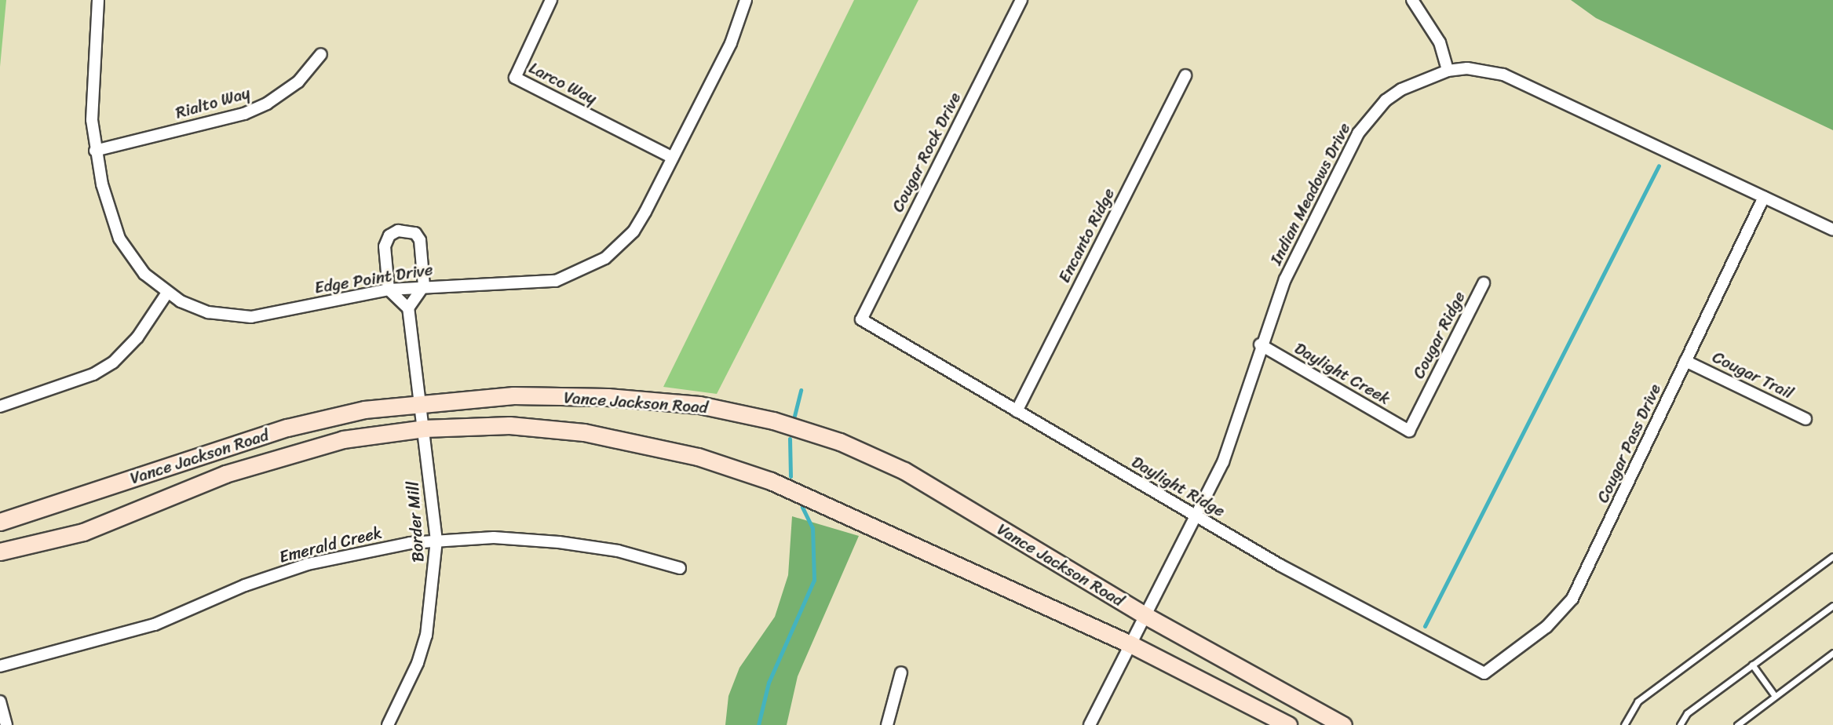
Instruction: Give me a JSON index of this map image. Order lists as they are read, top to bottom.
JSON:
{
  "streets": {
    "main road": ["Vance Jackson Road"],
    "street": [
      "Larco Way",
      "Rialto Way",
      "Cougar Rock Drive",
      "Indian Meadows Drive",
      "Encanto Ridge",
      "Edge Point Drive",
      "Cougar Ridge",
      "Daylight Creek",
      "Cougar Trail",
      "Cougar Pass Drive",
      "Daylight Ridge",
      "Border Mill",
      "Emerald Creek"
    ]
  },
  "crossings": [
    ["Larco Way", "Edge Point Drive"],
    ["Rialto Way", "Edge Point Drive"],
    ["Cougar Rock Drive", "Daylight Ridge"],
    ["Indian Meadows Drive", "Daylight Creek"],
    ["Indian Meadows Drive", "Vance Jackson Road"],
    ["Indian Meadows Drive", "Cougar Pass Drive"],
    ["Indian Meadows Drive", "Daylight Ridge"],
    ["Encanto Ridge", "Daylight Ridge"],
    ["Cougar Ridge", "Daylight Creek"],
    ["Cougar Trail", "Cougar Pass Drive"],
    ["Vance Jackson Road", "Border Mill"],
    ["Cougar Pass Drive", "Daylight Ridge"],
    ["Border Mill", "Emerald Creek"]
  ]
}
